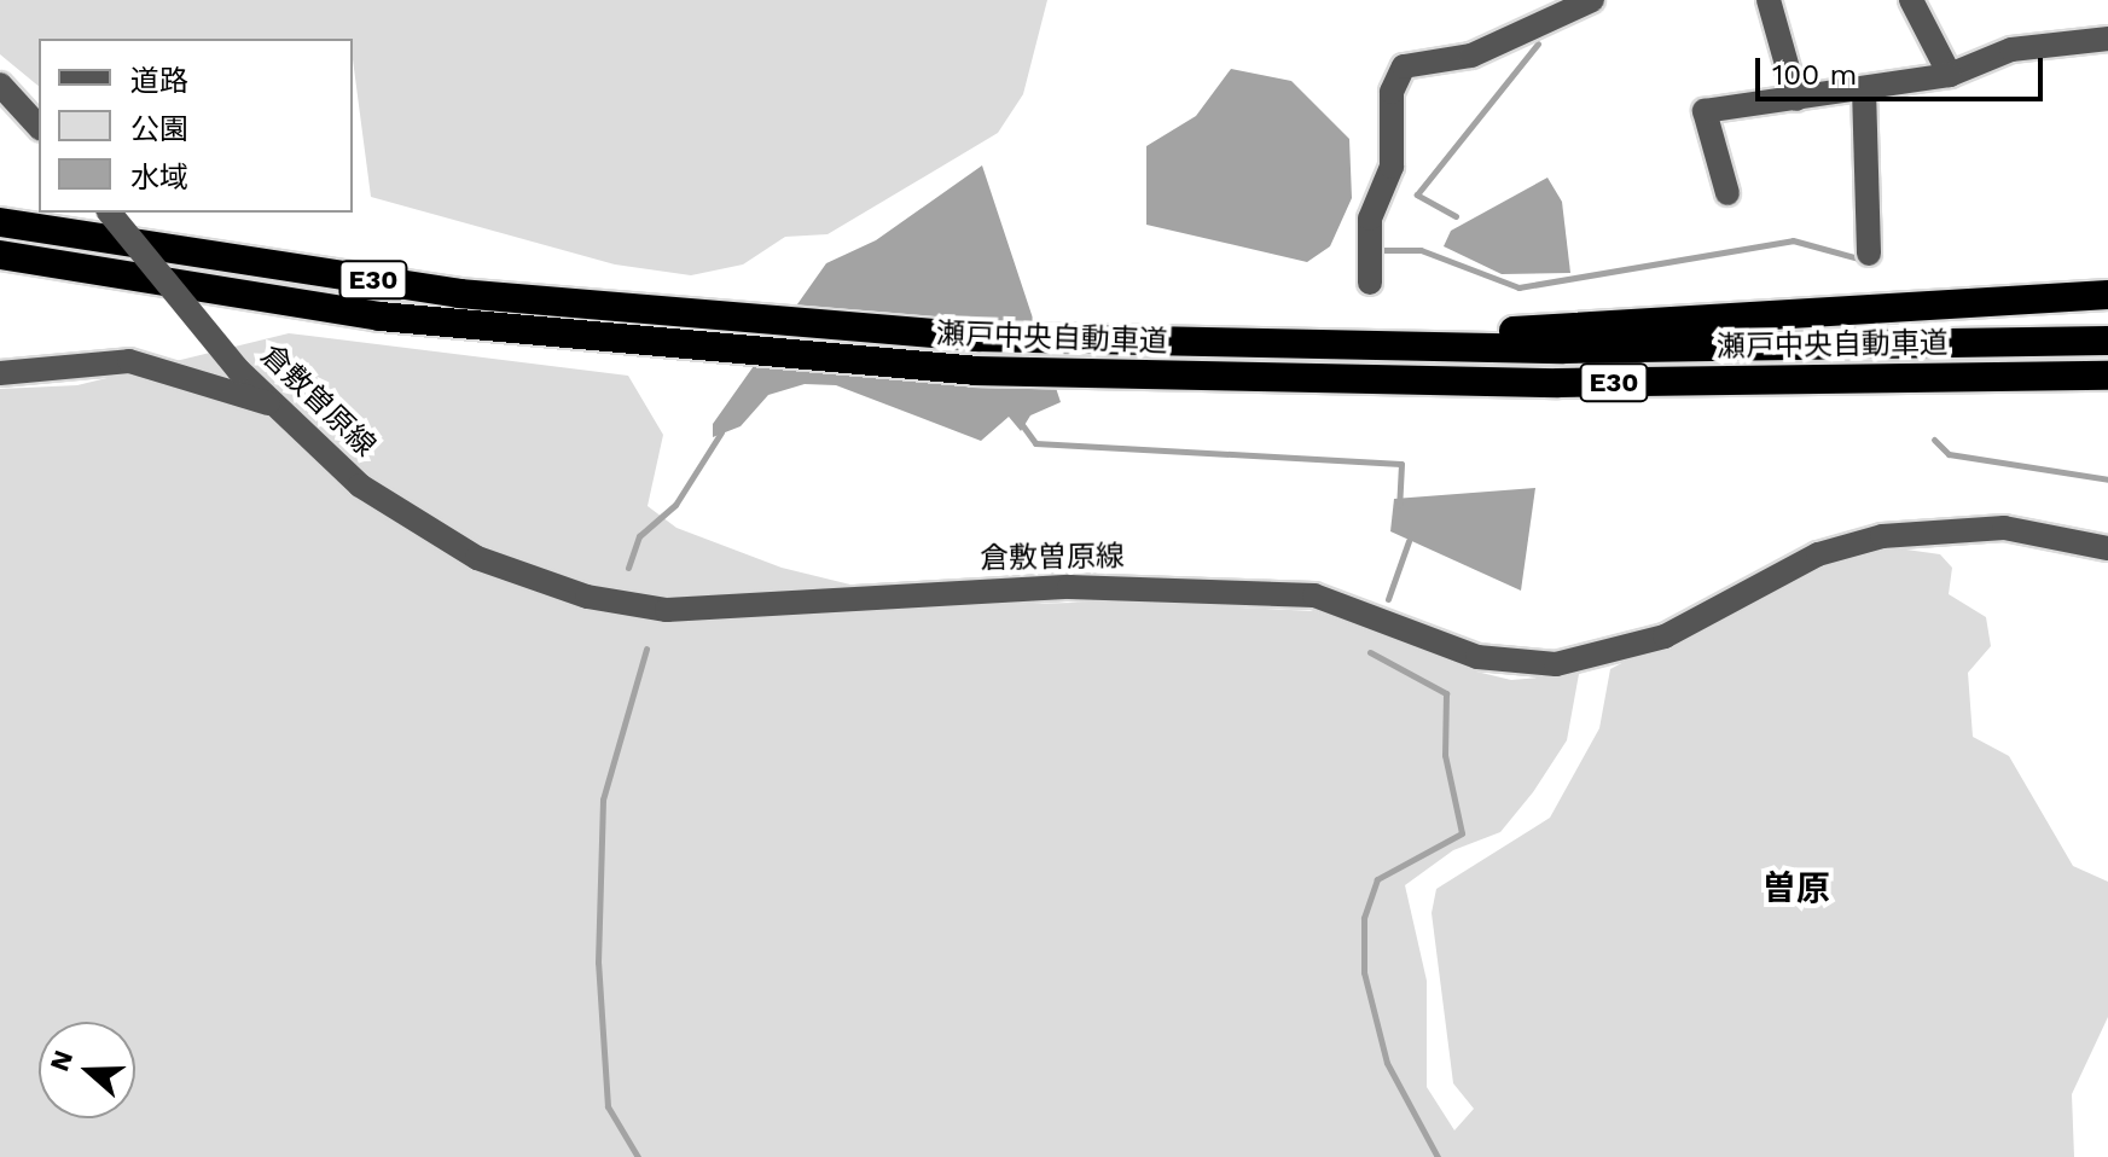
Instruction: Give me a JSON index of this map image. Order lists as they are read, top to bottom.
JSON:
{
  "streets": {
    "highway": ["E30", "瀬戸中央自動車道"],
    "street": ["倉敷曽原線"]
  },
  "districts": ["曽原"],
  "legend": ["道路", "公園", "水域"],
  "scale_bar": "100 m",
  "north": "left"
}
